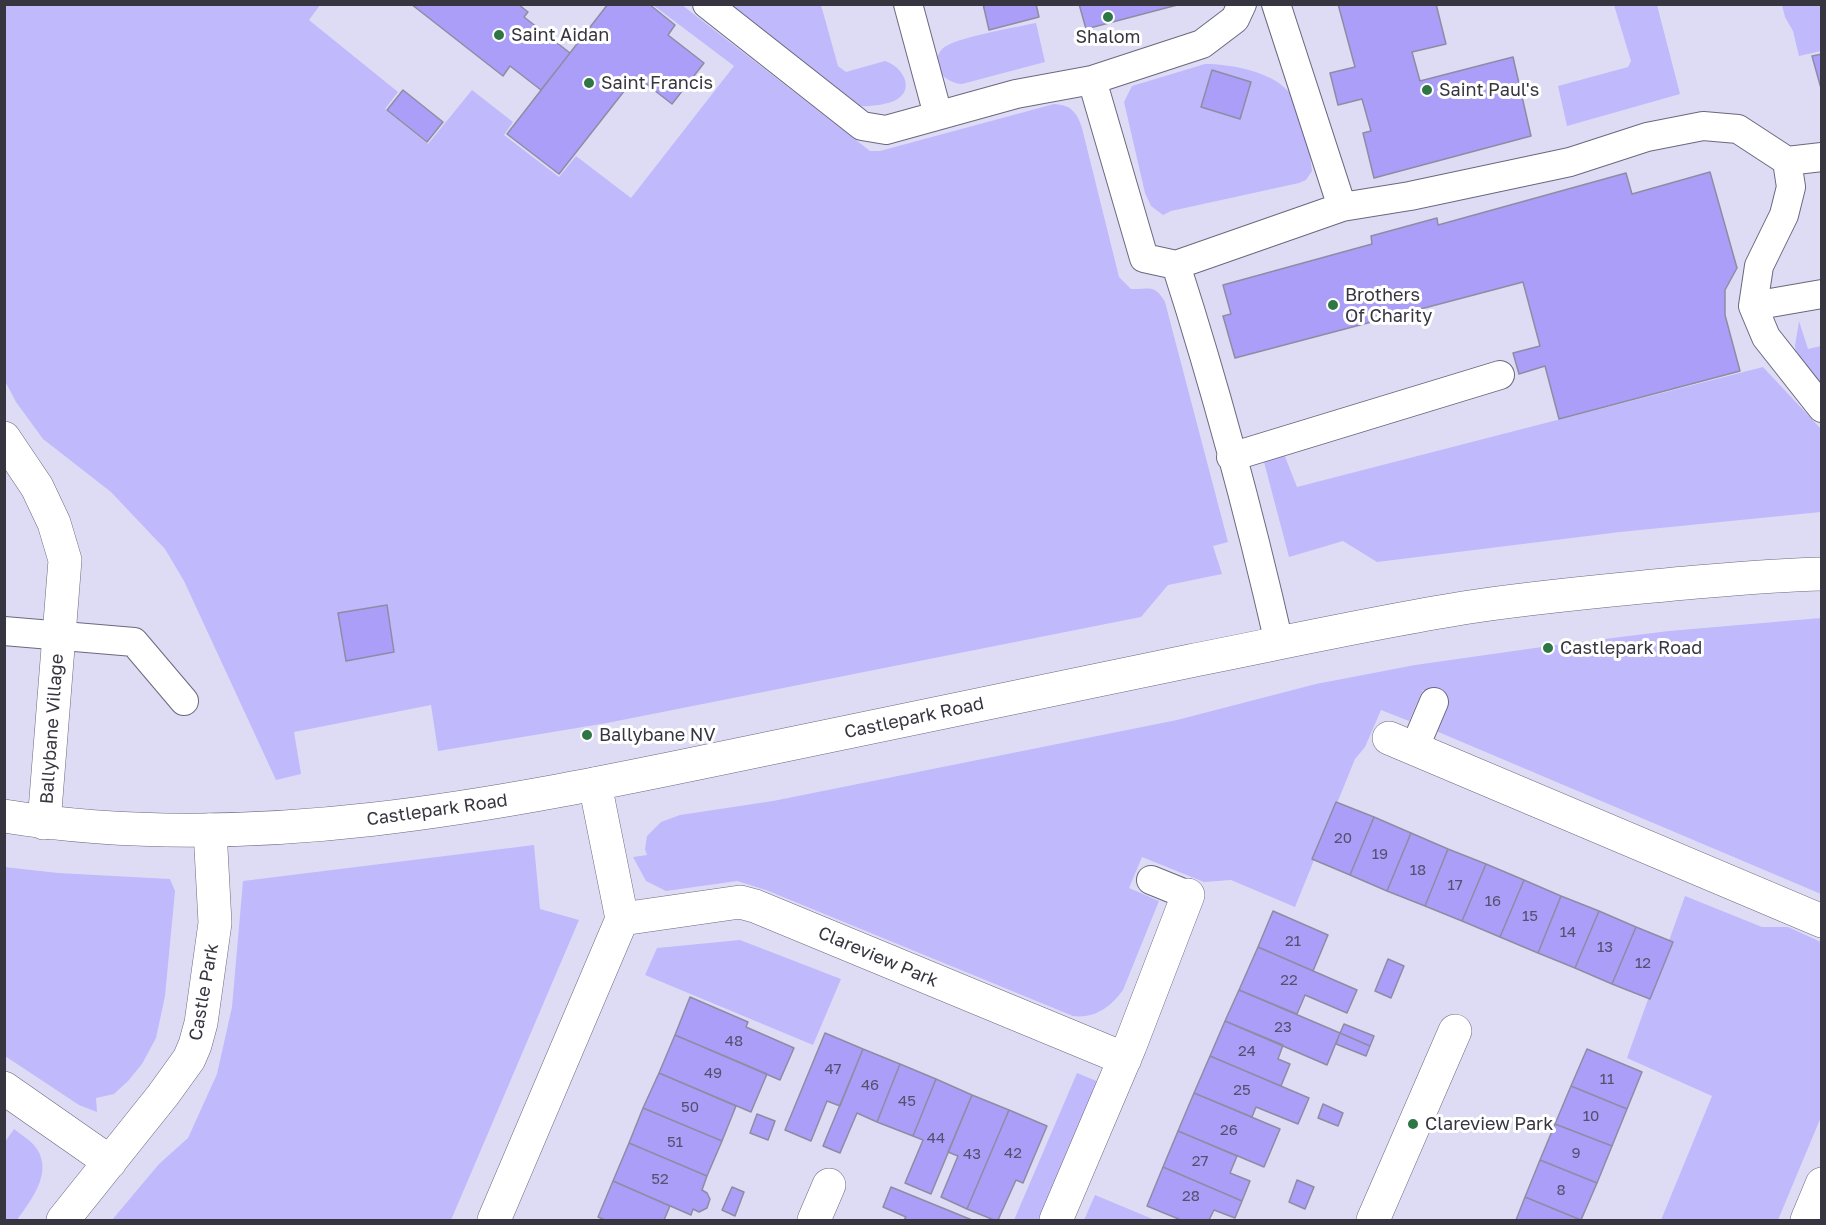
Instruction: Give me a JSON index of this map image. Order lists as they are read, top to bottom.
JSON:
{
  "streets": {
    "street": [
      "Castlepark Road",
      "Ballybane Village",
      "Clareview Park",
      "Castle Park"
    ]
  },
  "crossings": [
    ["Castlepark Road", "Ballybane Village"],
    ["Castlepark Road", "Castle Park"]
  ],
  "places": [
    "Shalom",
    "Saint Aidan",
    "Saint Francis",
    "Saint Paul's",
    "Brothers Of Charity",
    "Castlepark Road",
    "Ballybane NV",
    "Clareview Park"
  ],
  "house_numbers": [
    "20",
    "19",
    "18",
    "17",
    "16",
    "15",
    "14",
    "21",
    "13",
    "12",
    "22",
    "23",
    "48",
    "24",
    "47",
    "49",
    "11",
    "46",
    "25",
    "45",
    "50",
    "10",
    "26",
    "44",
    "51",
    "42",
    "9",
    "43",
    "27",
    "52",
    "8",
    "28"
  ]
}
